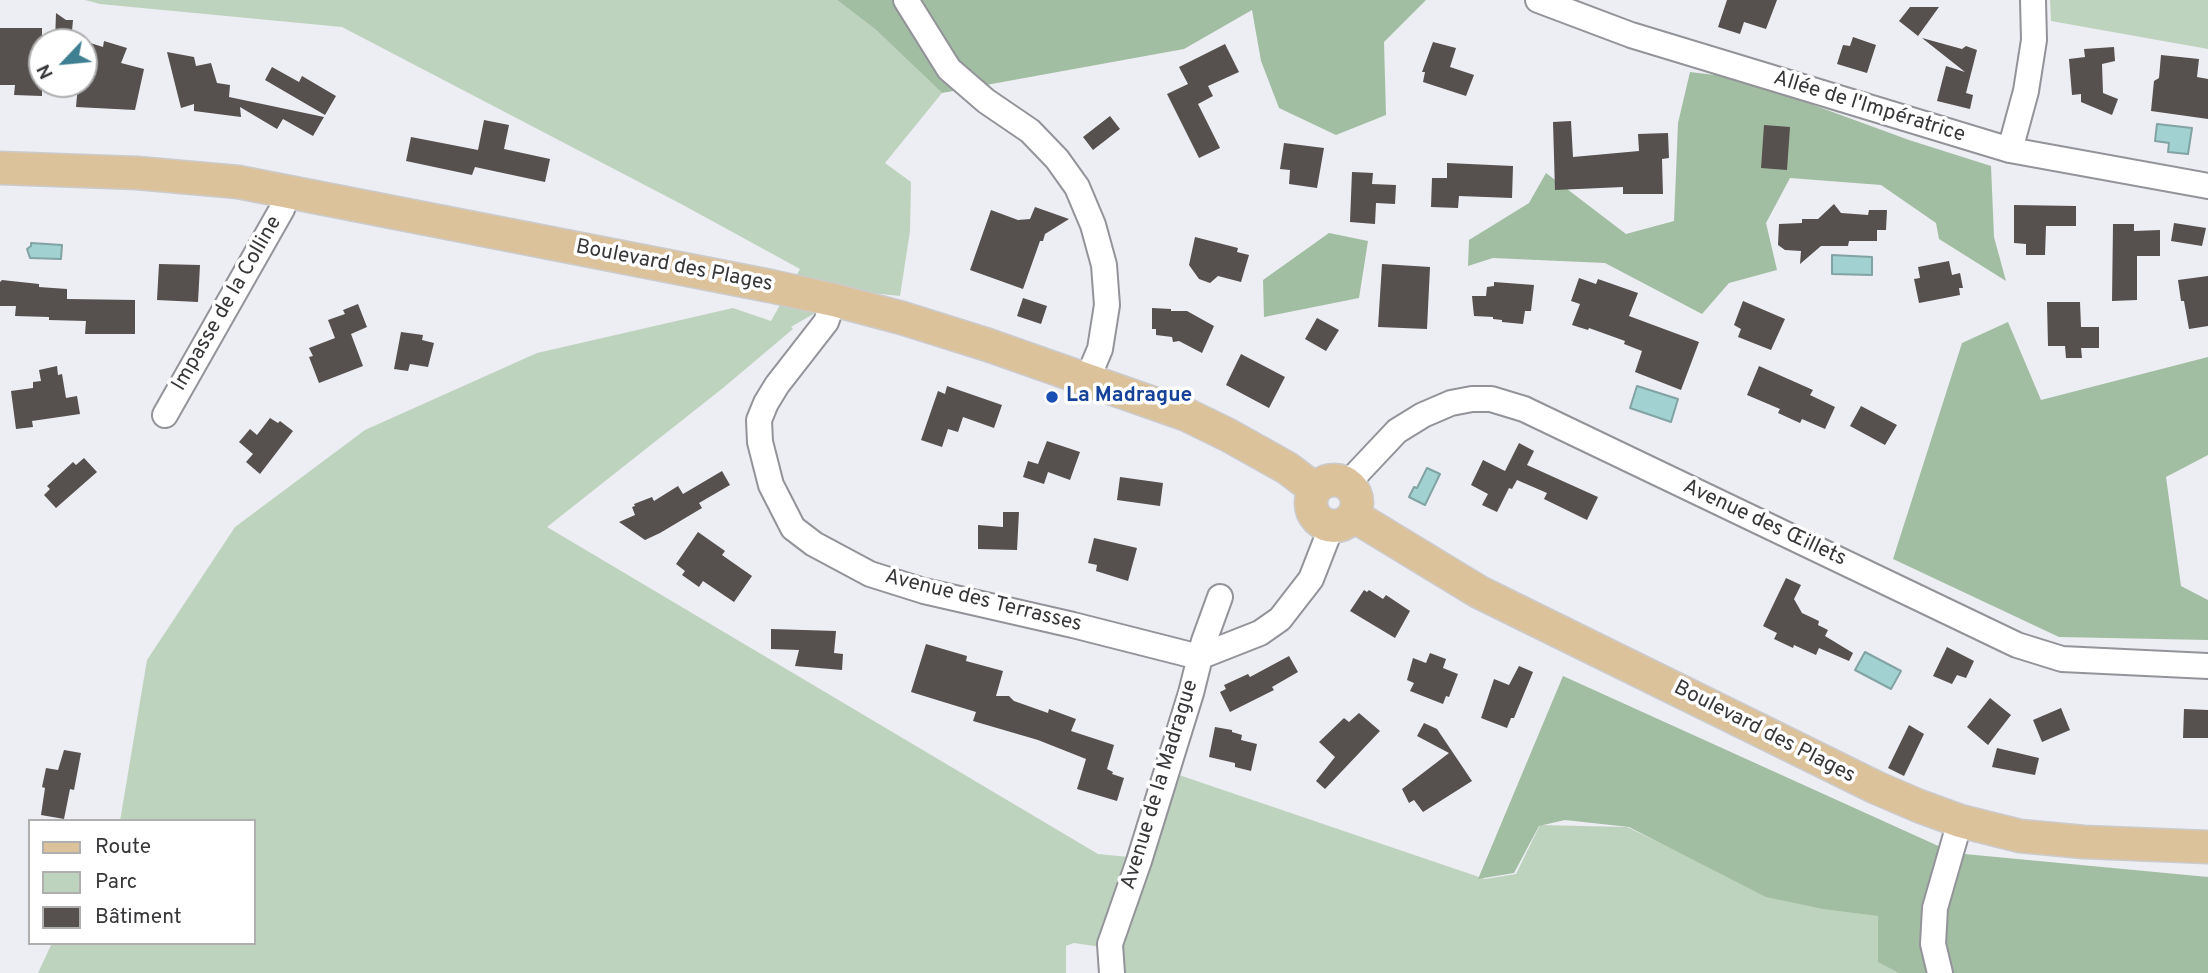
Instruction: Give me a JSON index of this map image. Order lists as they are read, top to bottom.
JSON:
{
  "streets": {
    "main road": ["Boulevard des Plages"],
    "street": [
      "Allée de l'Impératrice",
      "Impasse de la Colline",
      "Avenue des Œillets",
      "Avenue des Terrasses",
      "Avenue de la Madrague"
    ]
  },
  "crossings": [
    ["Boulevard des Plages", "Impasse de la Colline"],
    ["Boulevard des Plages", "Avenue des Œillets"],
    ["Boulevard des Plages", "Avenue des Terrasses"],
    ["Avenue des Terrasses", "Avenue de la Madrague"]
  ],
  "places": ["La Madrague"],
  "legend": ["Route", "Parc", "Bâtiment"],
  "north": "bottom left"
}
